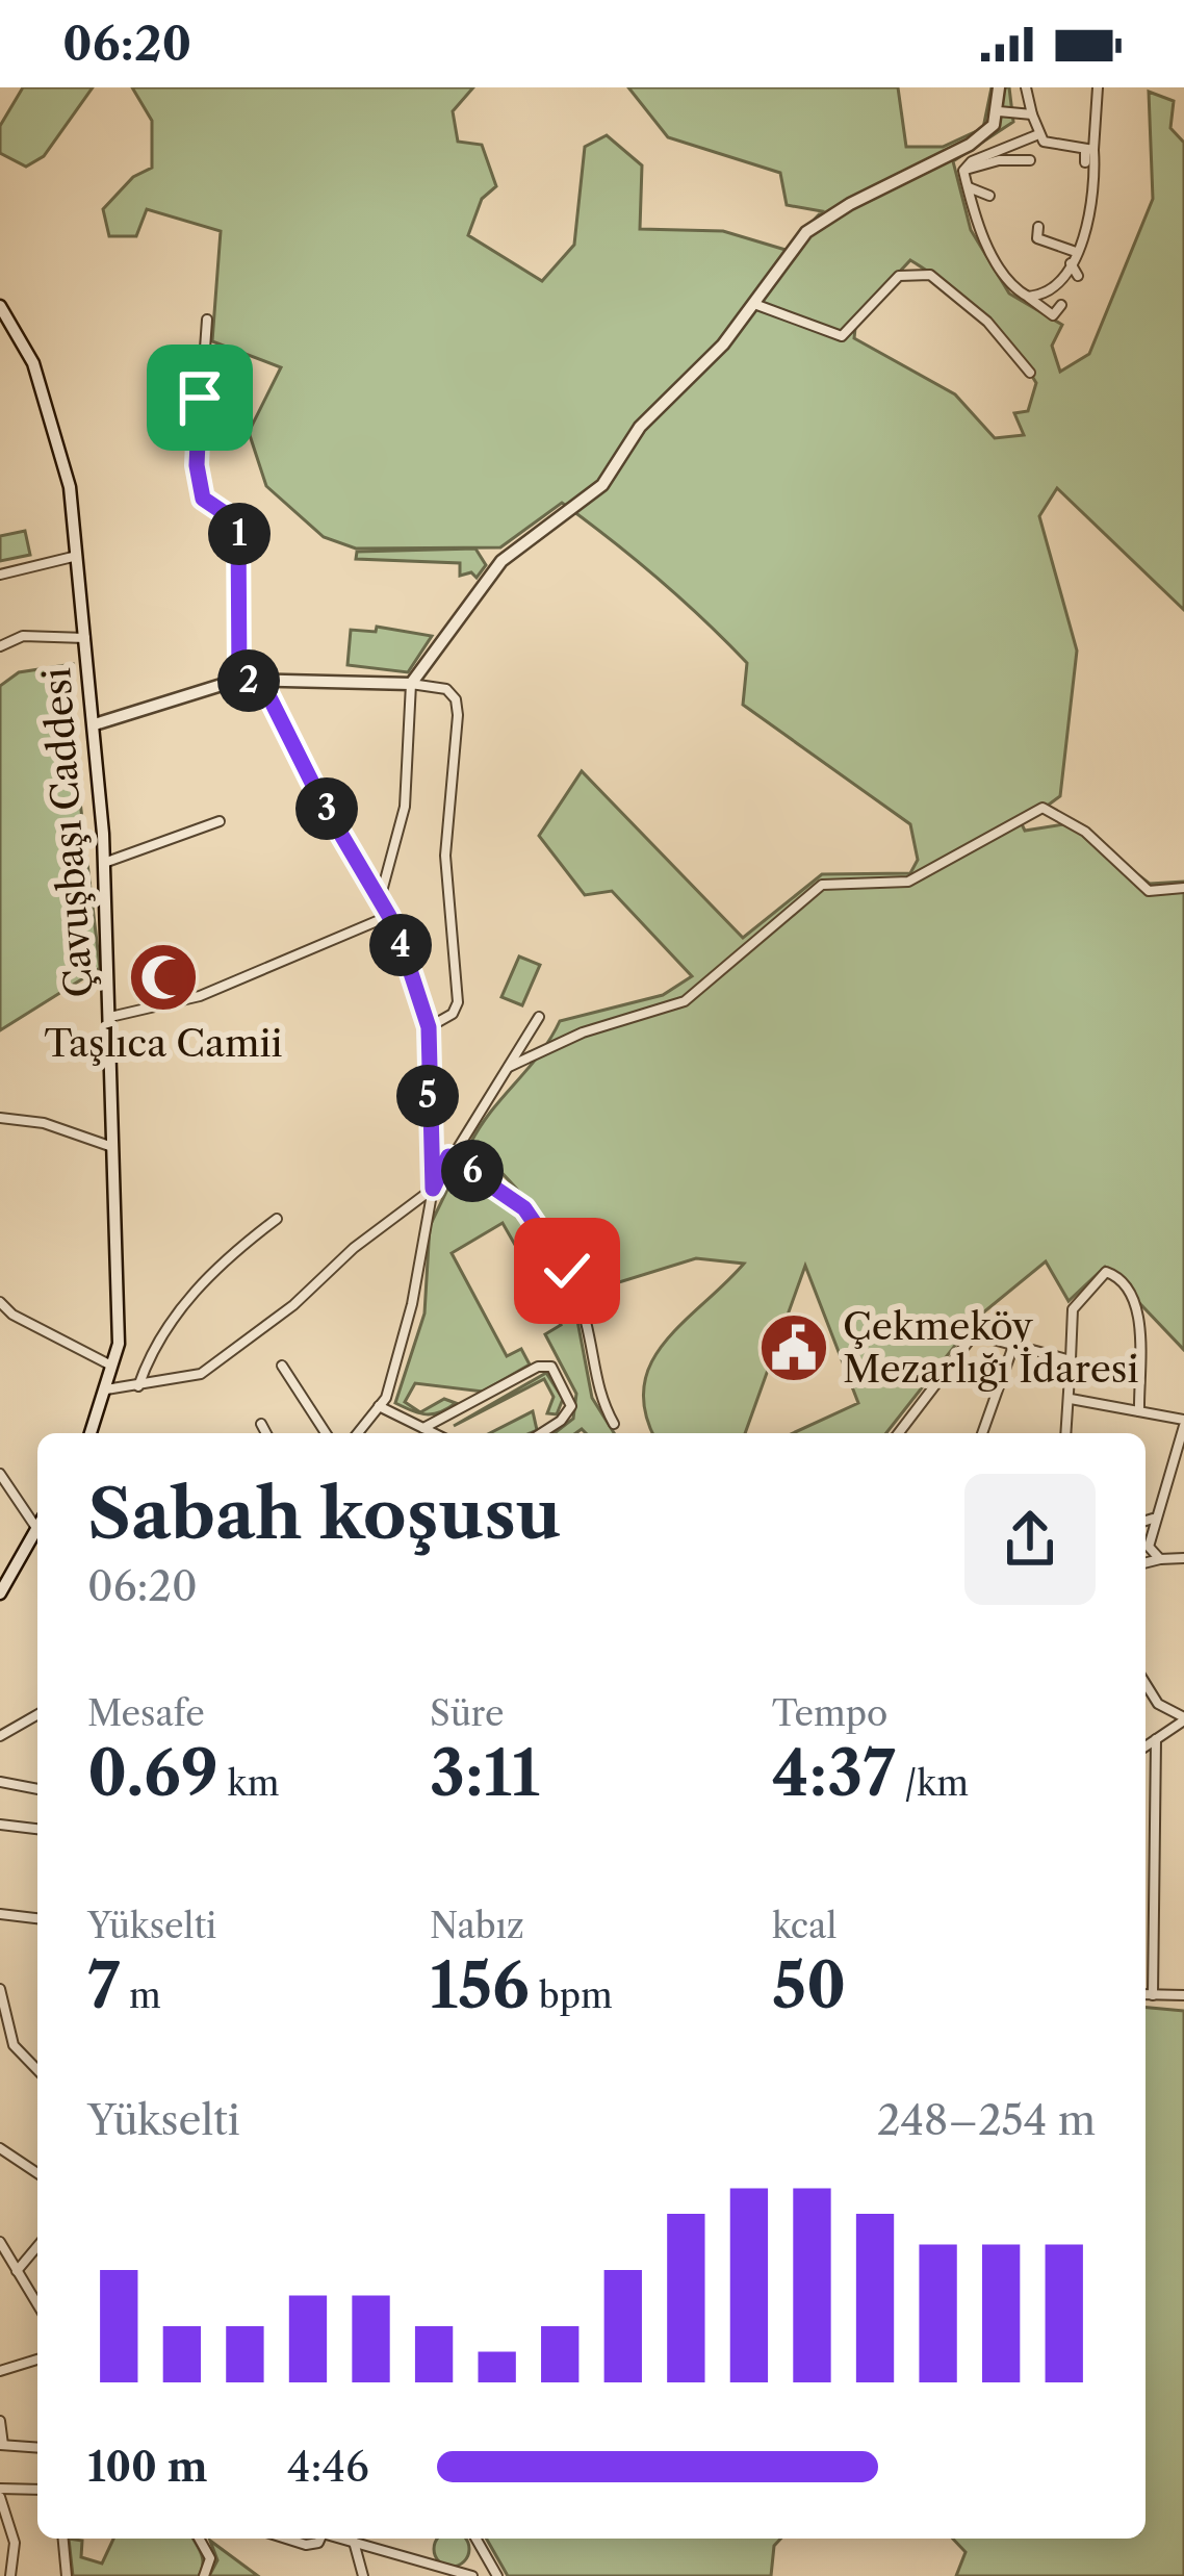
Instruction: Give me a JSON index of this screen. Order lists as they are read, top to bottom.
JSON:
{
  "streets": {
    "main road": ["Çavuşbaşı Caddesi"]
  },
  "places": {
    "mosque": ["Taşlıca Camii"],
    "public building": ["Çekmeköy Mezarlığı İdaresi"]
  },
  "page": {
    "status": "06:20",
    "pins": [
      "1",
      "2",
      "3",
      "4",
      "5",
      "6"
    ],
    "heading": ["Sabah koşusu", "06:20"],
    "stats": [
      ["Mesafe", "0.69 km"],
      ["Süre", "3:11"],
      ["Tempo", "4:37 /km"],
      ["Yükselti", "7 m"],
      ["Nabız", "156 bpm"],
      ["kcal", "50"]
    ],
    "chart": ["Yükselti", "248–254 m"],
    "list": [
      {
        "name": "100 m",
        "note": "4:46"
      }
    ]
  }
}
